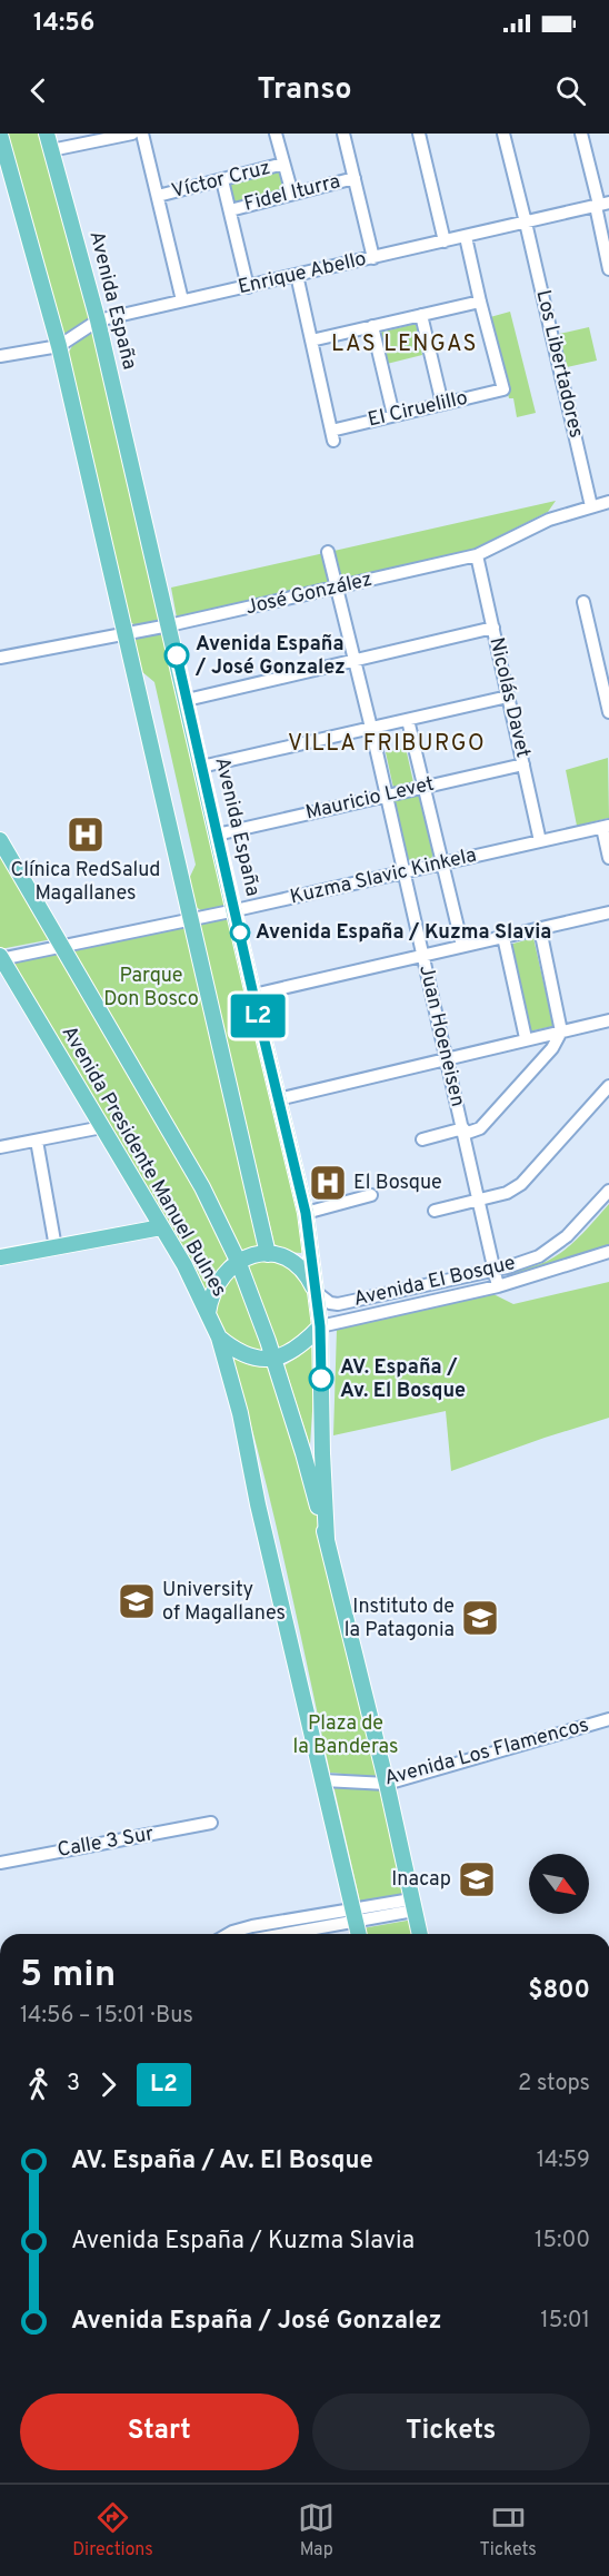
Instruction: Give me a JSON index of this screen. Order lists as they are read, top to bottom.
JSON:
{
  "streets": {
    "main road": ["Avenida España", "Avenida Presidente Manuel Bulnes"],
    "street": [
      "Víctor Cruz",
      "Fidel Iturra",
      "Enrique Abello",
      "Los Libertadores",
      "El Ciruelillo",
      "José González",
      "Nicolás Davet",
      "Mauricio Levet",
      "Kuzma Slavic Kinkela",
      "Juan Hoeneisen",
      "Avenida El Bosque",
      "Avenida Los Flamencos",
      "Calle 3 Sur"
    ]
  },
  "crossings": [
    ["Enrique Abello", "Avenida España"],
    ["Enrique Abello", "Los Libertadores"],
    ["Avenida España", "José González"],
    ["Avenida España", "Mauricio Levet"],
    ["Avenida España", "Kuzma Slavic Kinkela"],
    ["Avenida España", "Avenida Presidente Manuel Bulnes"],
    ["Avenida España", "Avenida El Bosque"],
    ["Los Libertadores", "José González"],
    ["José González", "Nicolás Davet"],
    ["José González", "Juan Hoeneisen"],
    ["Nicolás Davet", "Mauricio Levet"],
    ["Nicolás Davet", "Kuzma Slavic Kinkela"],
    ["Mauricio Levet", "Juan Hoeneisen"],
    ["Kuzma Slavic Kinkela", "Juan Hoeneisen"],
    ["Kuzma Slavic Kinkela", "Avenida Presidente Manuel Bulnes"],
    ["Juan Hoeneisen", "Avenida El Bosque"],
    ["Avenida Presidente Manuel Bulnes", "Avenida Los Flamencos"]
  ],
  "districts": ["LAS LENGAS", "VILLA FRIBURGO"],
  "parks": ["Parque Don Bosco", "Plaza de la Banderas"],
  "places": {
    "other": ["Avenida España / José Gonzalez", "Avenida España / Kuzma Slavia", "AV. España / Av. El Bosque"],
    "hospital": ["Clínica RedSalud Magallanes", "El Bosque"],
    "school or university": ["University of Magallanes", "Instituto de la Patagonia", "Inacap"]
  },
  "lines": ["bus line L2"],
  "north": "bottom right",
  "page": {
    "status": "14:56",
    "header": "Transo",
    "on_map": "L2",
    "heading": ["5 min", "14:56 – 15:01 · Bus", "$800"],
    "legs": ["3", "L2", "2 stops"],
    "list": [
      {
        "name": "AV. España / Av. El Bosque",
        "value": "14:59"
      },
      {
        "name": "Avenida España / Kuzma Slavia",
        "value": "15:00"
      },
      {
        "name": "Avenida España / José Gonzalez",
        "value": "15:01"
      }
    ],
    "buttons": ["Start", "Tickets"],
    "tabs": ["Directions", "Map", "Tickets"]
  }
}
